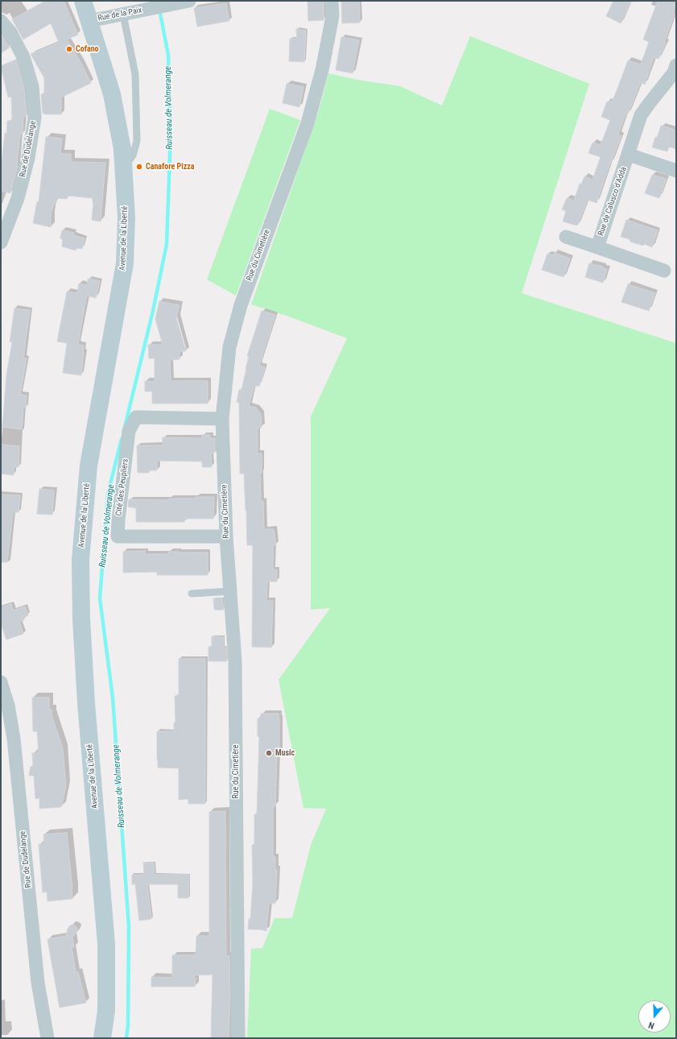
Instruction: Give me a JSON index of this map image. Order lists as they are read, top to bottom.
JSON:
{
  "streets": {
    "main road": ["Avenue de la Liberté"],
    "street": [
      "Rue de la Paix",
      "Rue de Dudelange",
      "Rue de Calusco d'Adda",
      "Rue du Cimetière",
      "Cité des Peupliers"
    ]
  },
  "crossings": [
    ["Rue de la Paix", "Avenue de la Liberté"],
    ["Rue du Cimetière", "Cité des Peupliers"]
  ],
  "water": ["Ruisseau de Volmerange"],
  "places": ["Cofano", "Canafore Pizza", "Music"],
  "north": "bottom"
}
